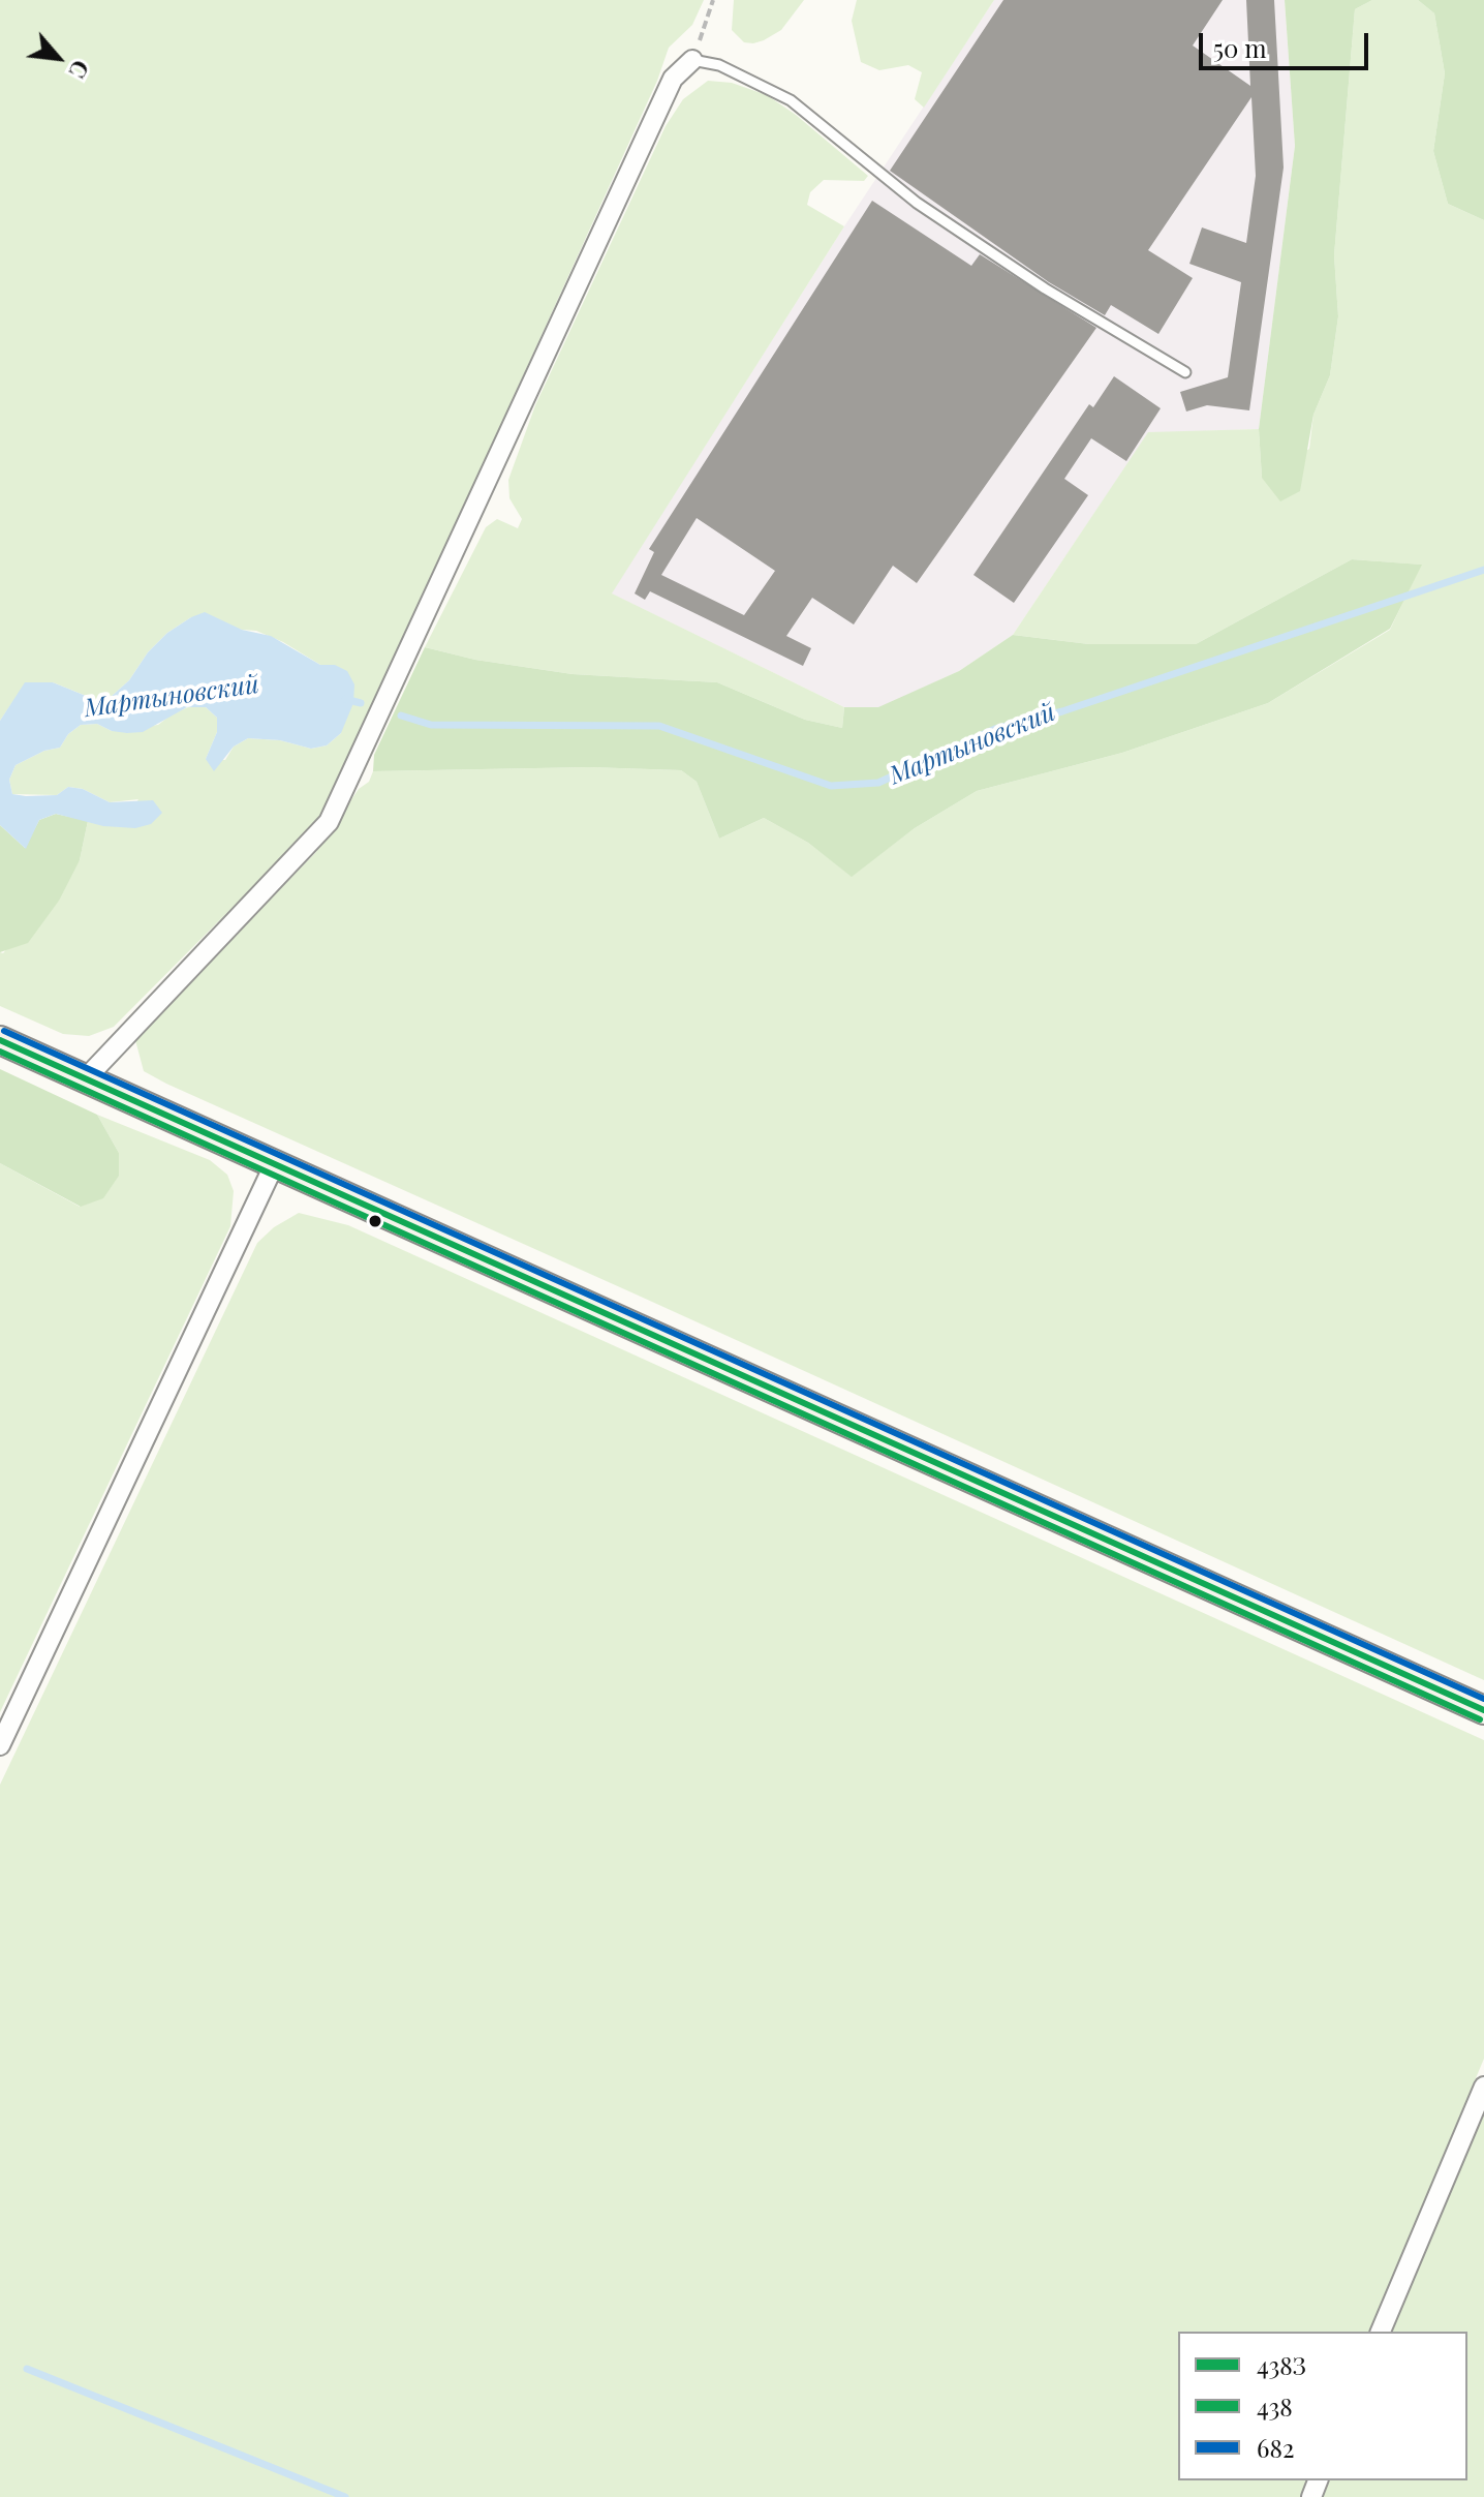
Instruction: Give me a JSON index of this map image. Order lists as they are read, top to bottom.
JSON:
{
  "water": ["Мартыновский"],
  "lines": ["transit line 682", "transit line 438З", "transit line 438"],
  "legend": ["438З", "438", "682"],
  "scale_bar": "50 m",
  "north": "bottom right"
}
